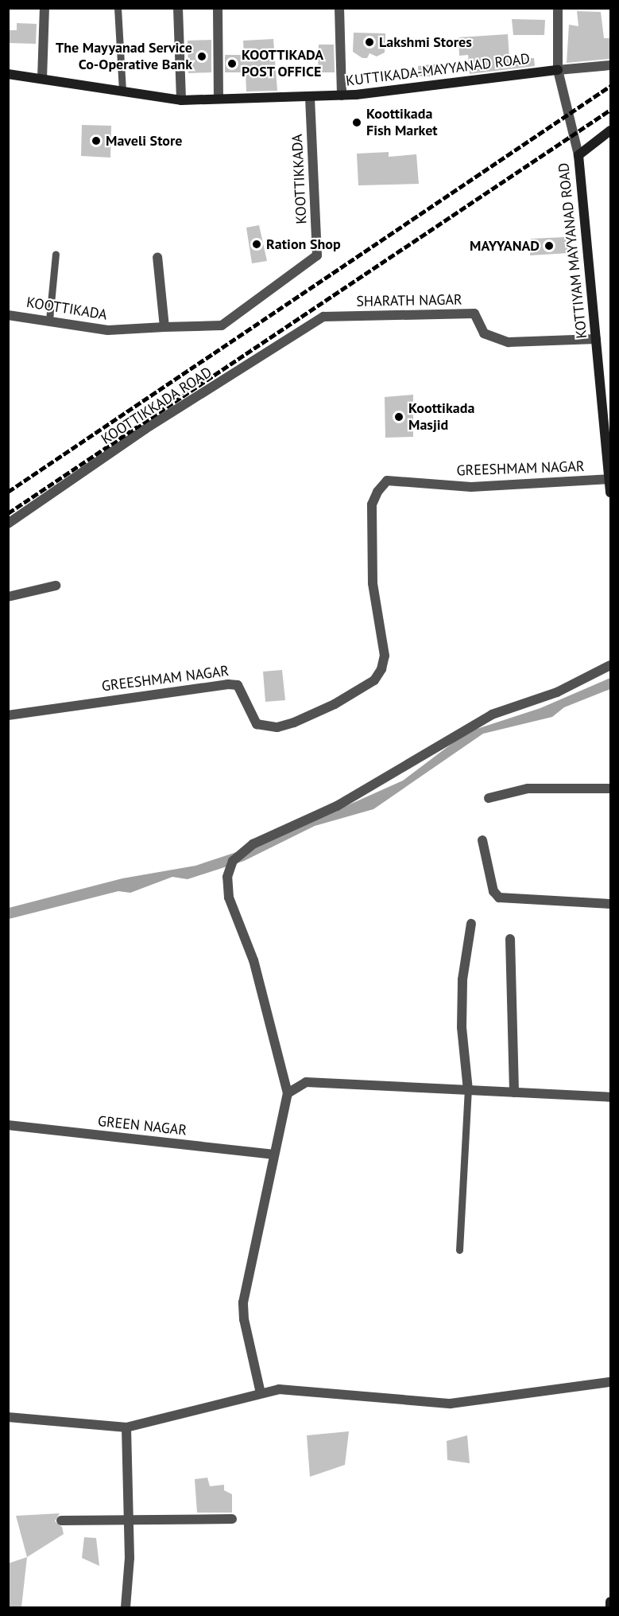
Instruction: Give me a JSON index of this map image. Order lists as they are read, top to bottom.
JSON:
{
  "streets": {
    "main road": ["KUTTIKADA-MAYYANAD ROAD", "KOTTIYAM MAYYANAD ROAD"],
    "street": [
      "KOOTTIKKADA",
      "SHARATH NAGAR",
      "KOOTTIKADA",
      "KOOTTIKKADA ROAD",
      "GREESHMAM NAGAR",
      "GREEN NAGAR"
    ]
  },
  "crossings": [
    ["KUTTIKADA-MAYYANAD ROAD", "KOOTTIKKADA"],
    ["KUTTIKADA-MAYYANAD ROAD", "KOTTIYAM MAYYANAD ROAD"],
    ["KOOTTIKKADA", "KOOTTIKADA"],
    ["KOTTIYAM MAYYANAD ROAD", "SHARATH NAGAR"],
    ["KOTTIYAM MAYYANAD ROAD", "GREESHMAM NAGAR"],
    ["SHARATH NAGAR", "KOOTTIKKADA ROAD"]
  ],
  "places": [
    "Lakshmi Stores",
    "The Mayyanad Service Co-Operative Bank",
    "KOOTTIKADA POST OFFICE",
    "Koottikada Fish Market",
    "Maveli Store",
    "Ration Shop",
    "MAYYANAD",
    "Koottikada Masjid"
  ]
}
